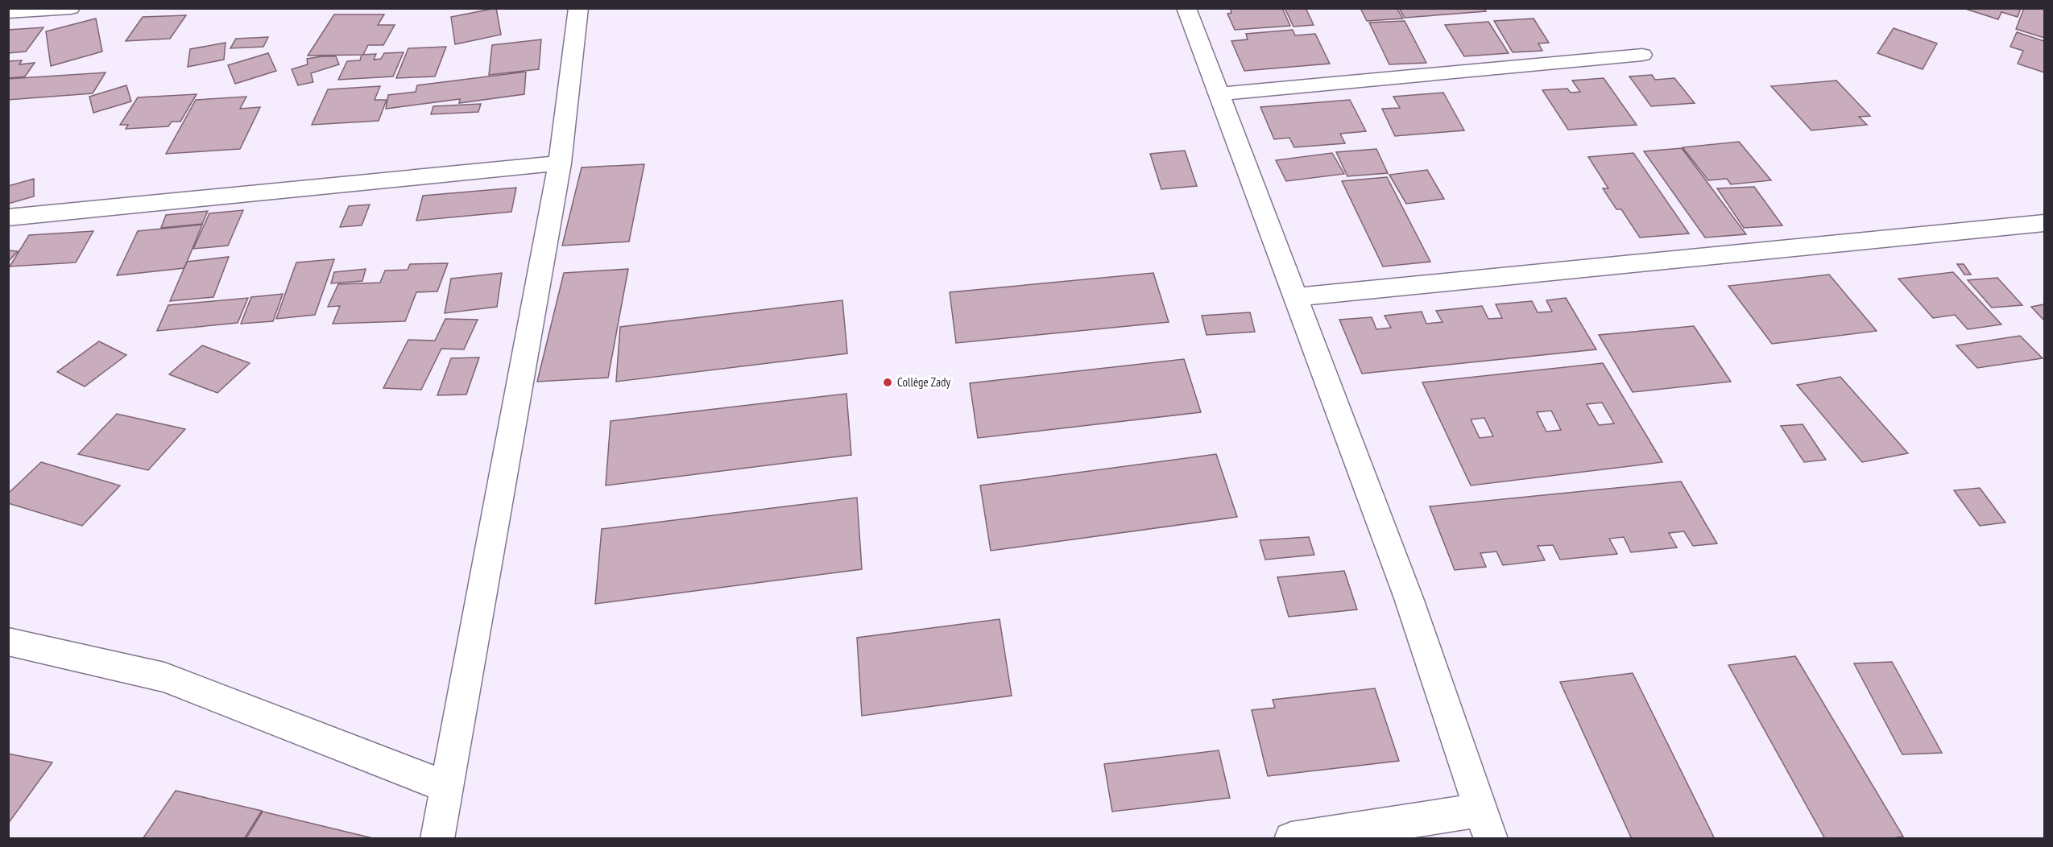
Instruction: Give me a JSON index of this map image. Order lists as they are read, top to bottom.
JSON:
{
  "places": ["Collège Zady"]
}
